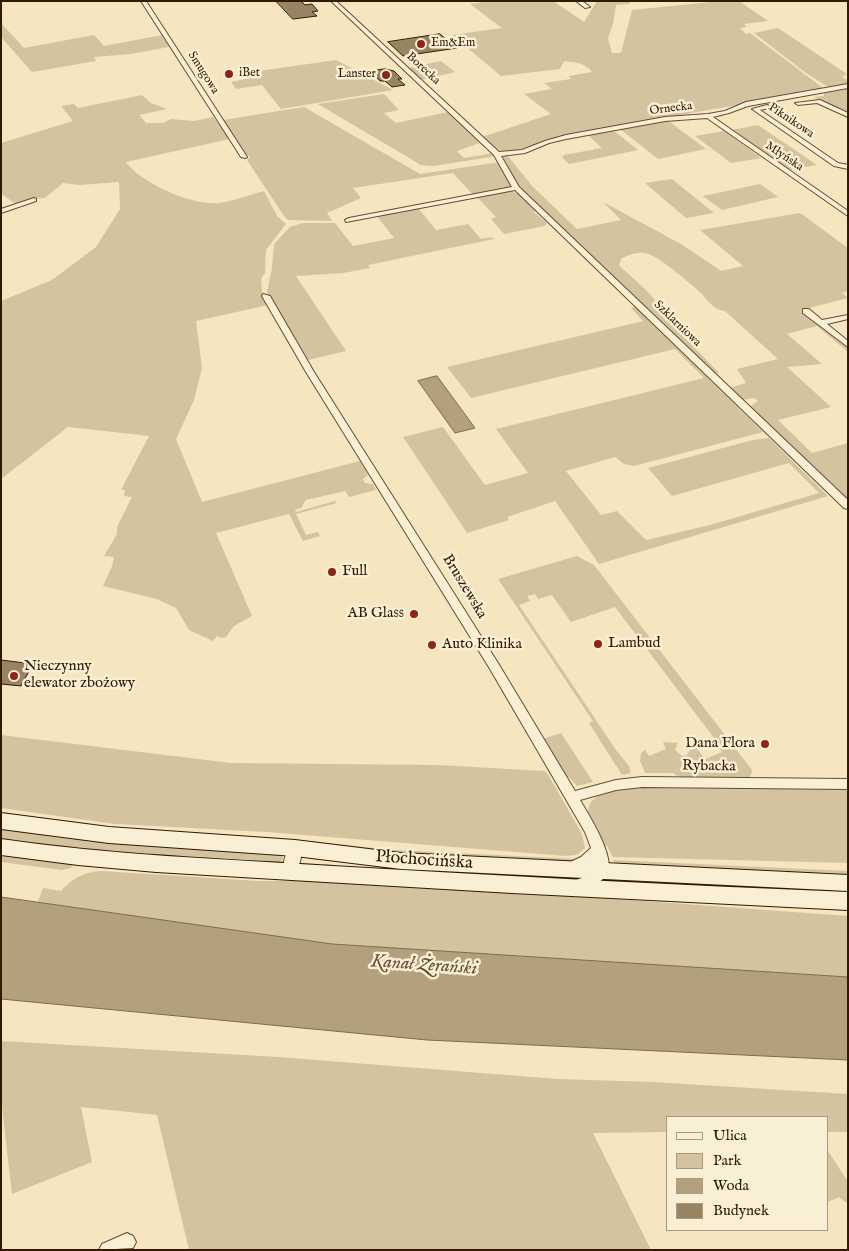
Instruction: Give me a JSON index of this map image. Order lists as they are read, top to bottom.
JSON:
{
  "streets": {
    "main road": ["Płochocińska"],
    "street": [
      "Borecka",
      "Smugowa",
      "Ornecka",
      "Piknikowa",
      "Młyńska",
      "Szklarniowa",
      "Bruszewska",
      "Rybacka"
    ]
  },
  "crossings": [
    ["Borecka", "Ornecka"],
    ["Borecka", "Szklarniowa"],
    ["Ornecka", "Młyńska"],
    ["Ornecka", "Szklarniowa"],
    ["Bruszewska", "Rybacka"],
    ["Bruszewska", "Płochocińska"]
  ],
  "water": ["Kanał Żerański"],
  "places": [
    "Em&Em",
    "iBet",
    "Lanster",
    "Full",
    "AB Glass",
    "Lambud",
    "Auto Klinika",
    "Nieczynny elewator zbożowy",
    "Dana Flora"
  ],
  "legend": [
    "Ulica",
    "Park",
    "Woda",
    "Budynek"
  ]
}
